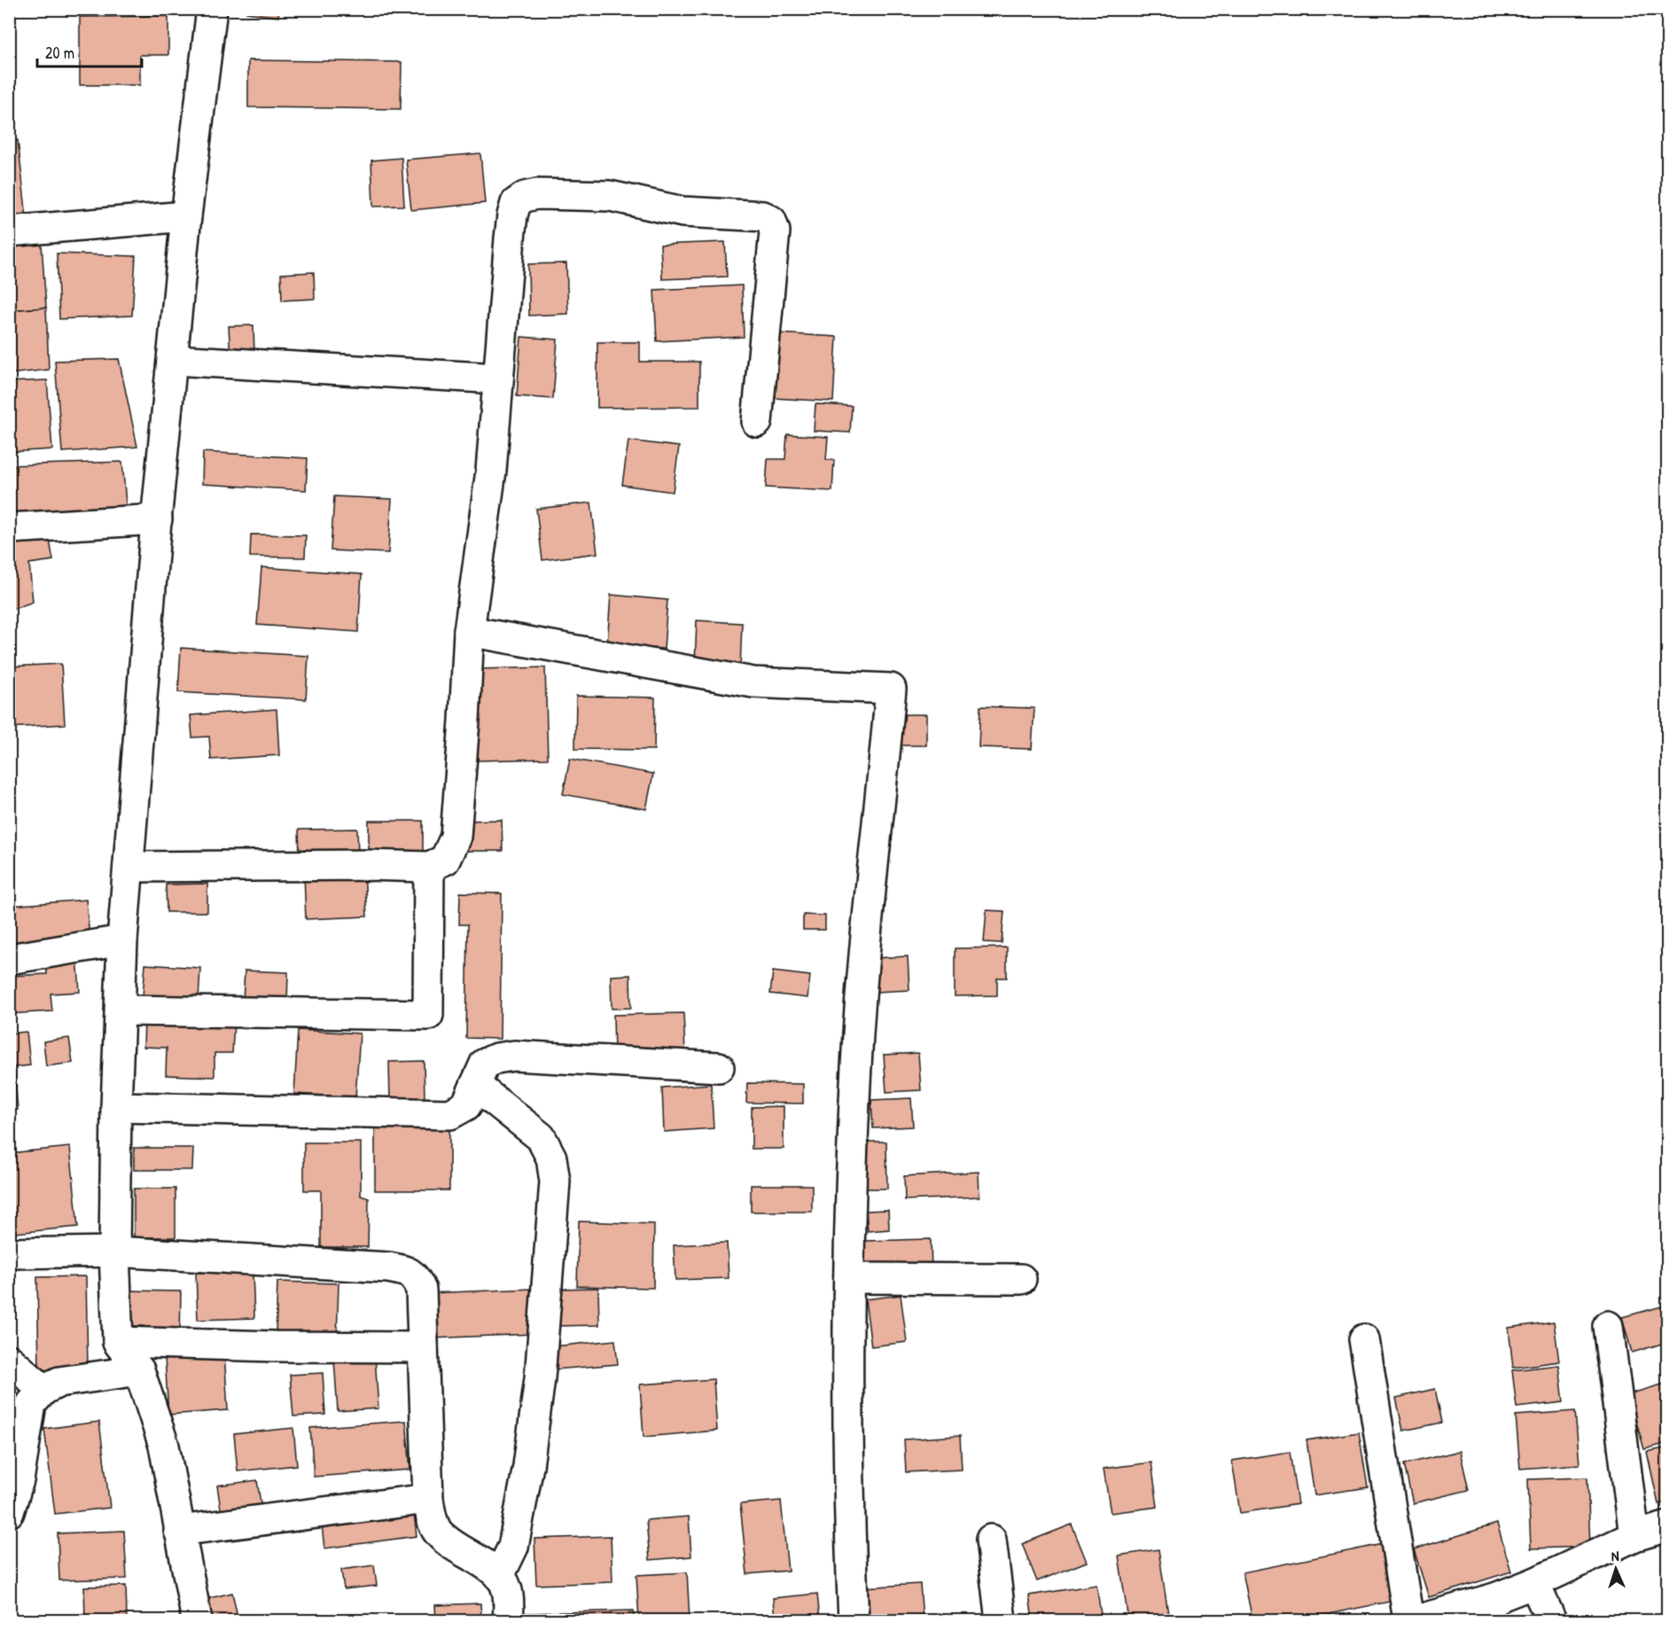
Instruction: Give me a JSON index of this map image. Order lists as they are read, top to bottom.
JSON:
{
  "scale_bar": "20 m",
  "north": "top"
}
